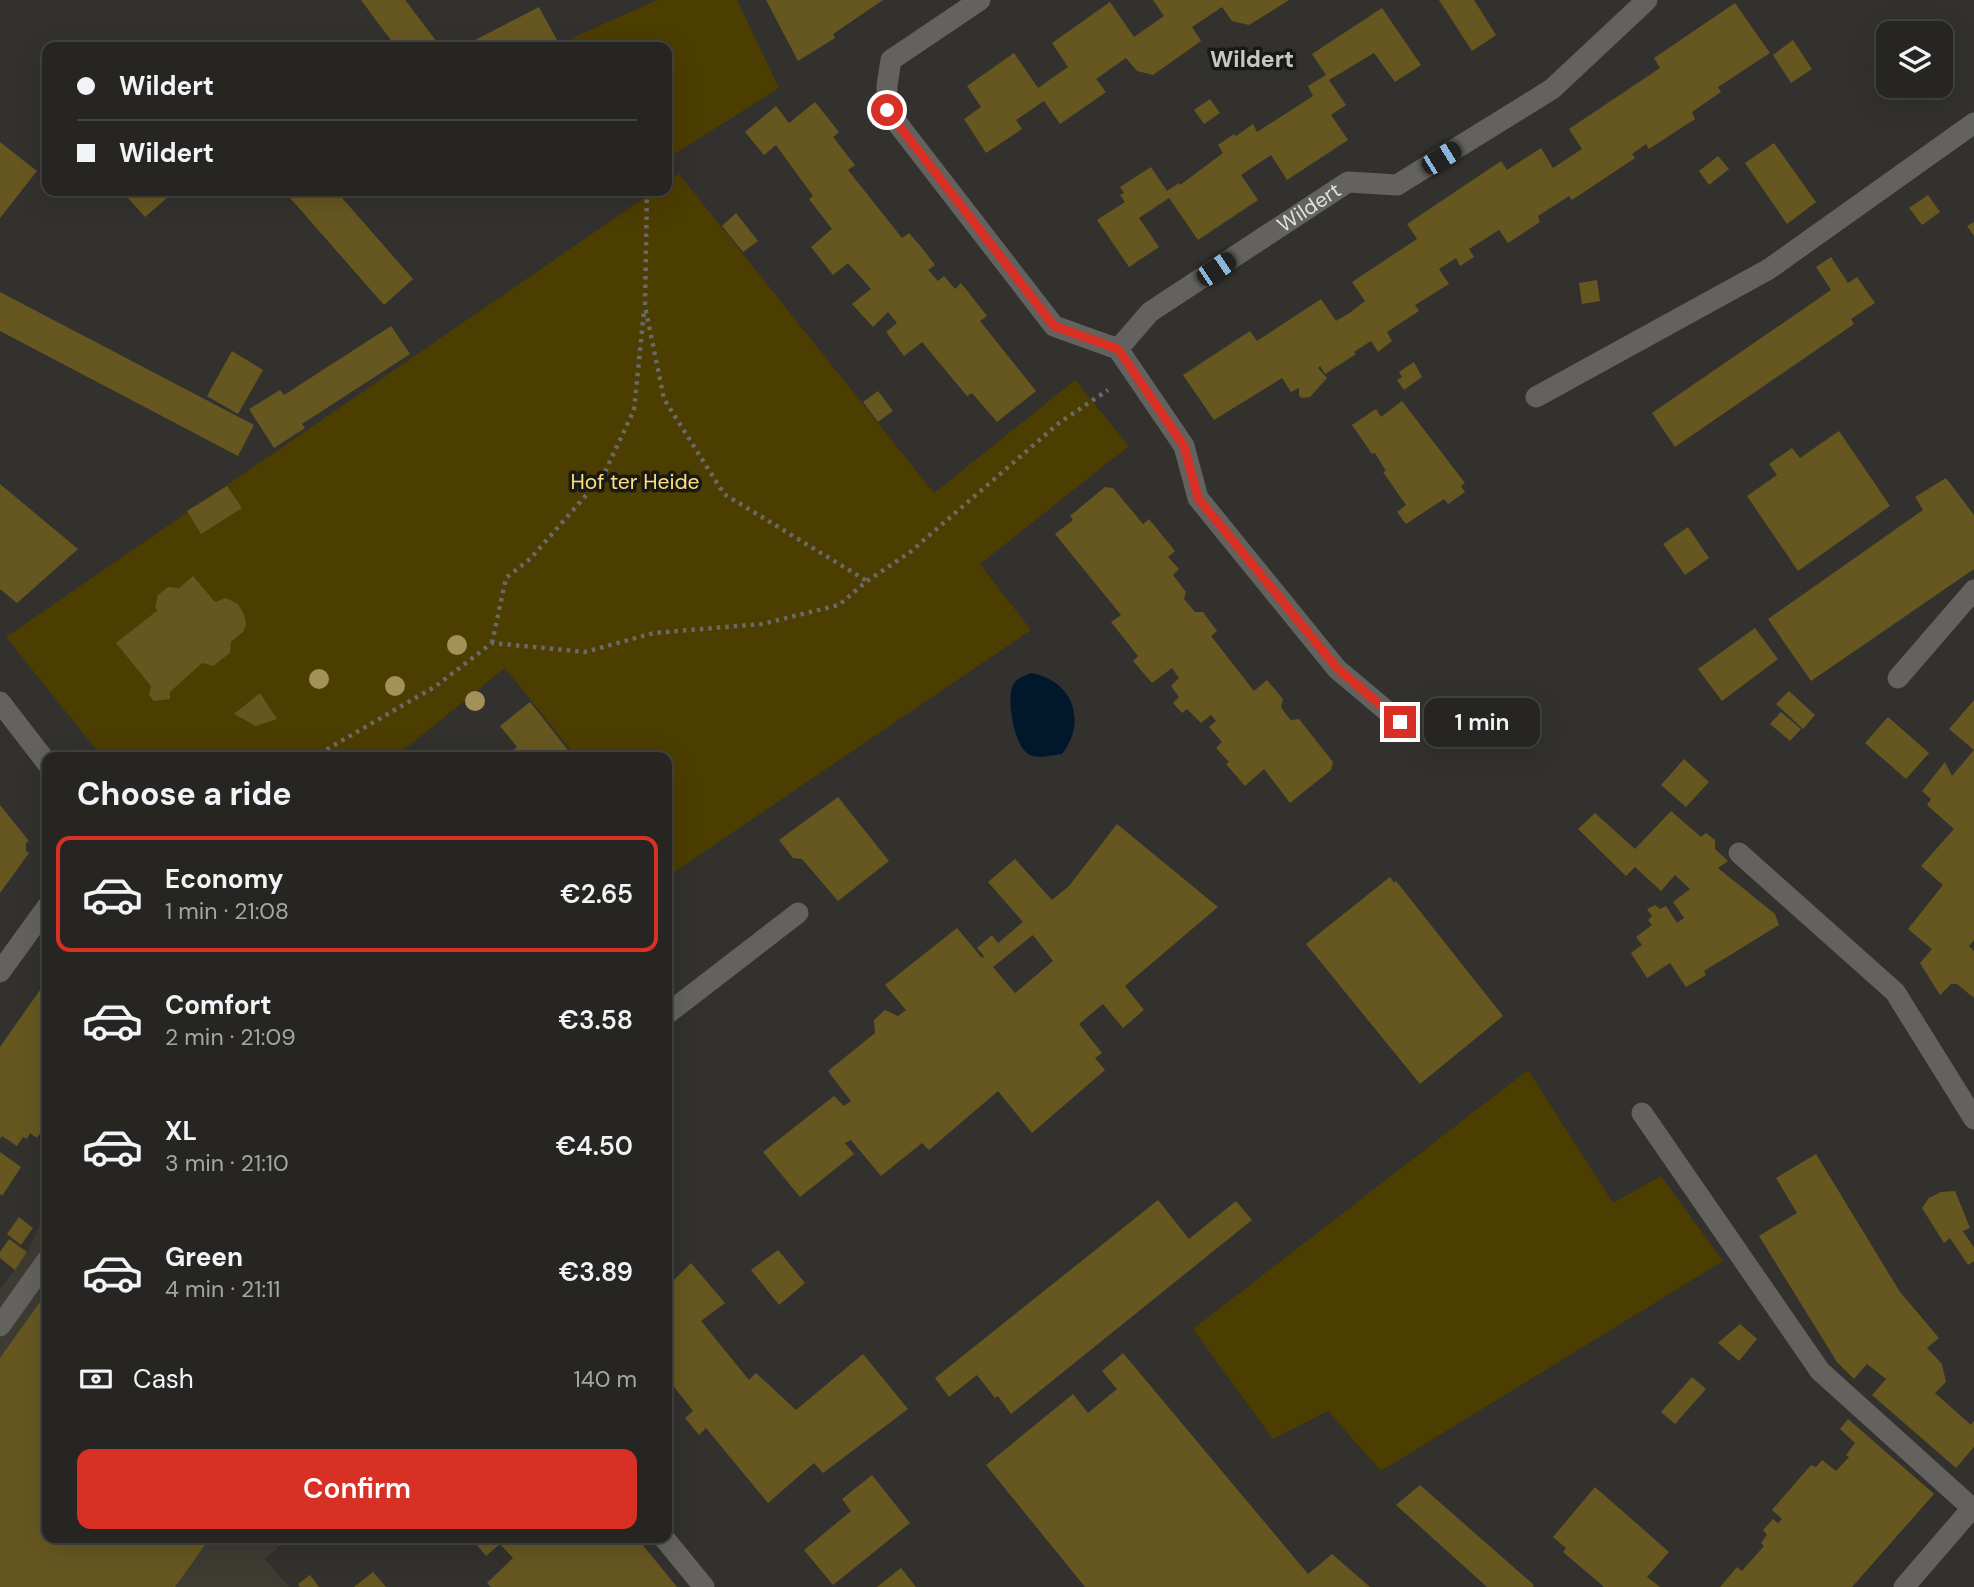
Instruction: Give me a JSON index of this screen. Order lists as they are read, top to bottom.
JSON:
{
  "streets": {
    "street": ["Wildert"]
  },
  "districts": ["Wildert"],
  "parks": ["Hof ter Heide"],
  "page": {
    "banner": ["Wildert", "Wildert"],
    "bubble": "1 min",
    "heading": "Choose a ride",
    "list": [
      {
        "name": "Economy",
        "note": "1 min · 21:08",
        "value": "€2.65"
      },
      {
        "name": "Comfort",
        "note": "2 min · 21:09",
        "value": "€3.58"
      },
      {
        "name": "XL",
        "note": "3 min · 21:10",
        "value": "€4.50"
      },
      {
        "name": "Green",
        "note": "4 min · 21:11",
        "value": "€3.89"
      }
    ],
    "pay": ["Cash", "140 m"],
    "buttons": "Confirm"
  }
}
